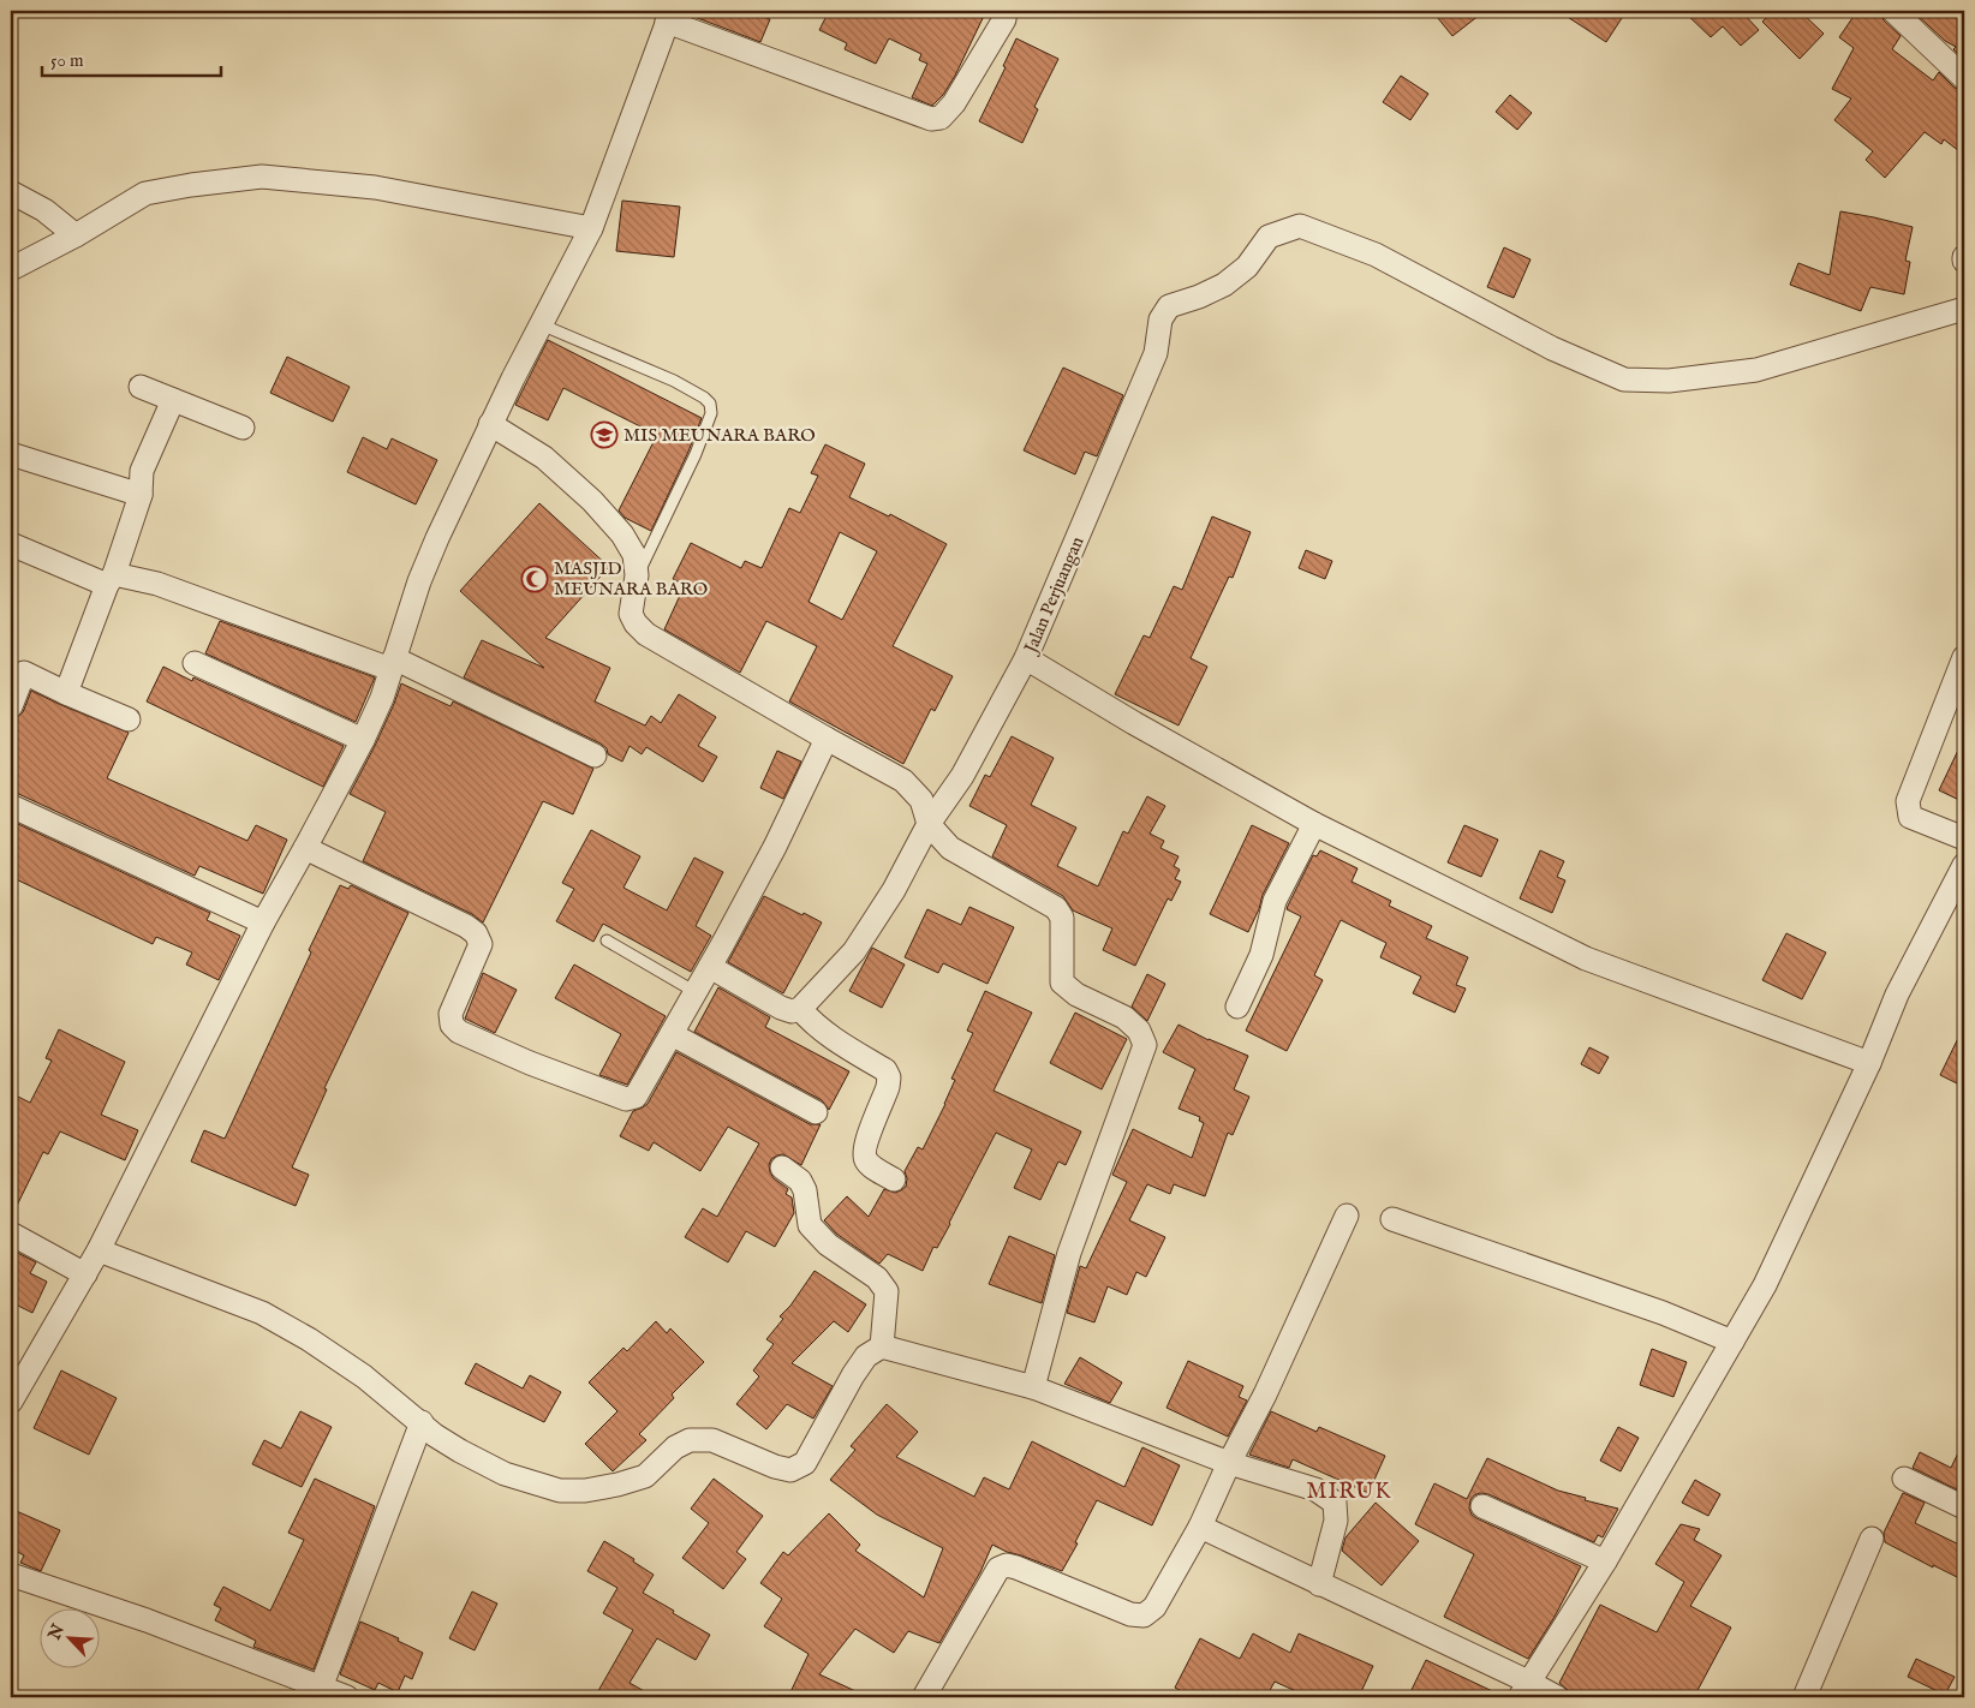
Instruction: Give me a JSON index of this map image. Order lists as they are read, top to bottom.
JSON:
{
  "streets": {
    "street": ["Jalan Perjuangan"]
  },
  "districts": ["MIRUK"],
  "places": {
    "school or university": ["MIS MEUNARA BARO"],
    "mosque": ["MASJID MEUNARA BARO"]
  },
  "scale_bar": "50 m",
  "north": "top left"
}
